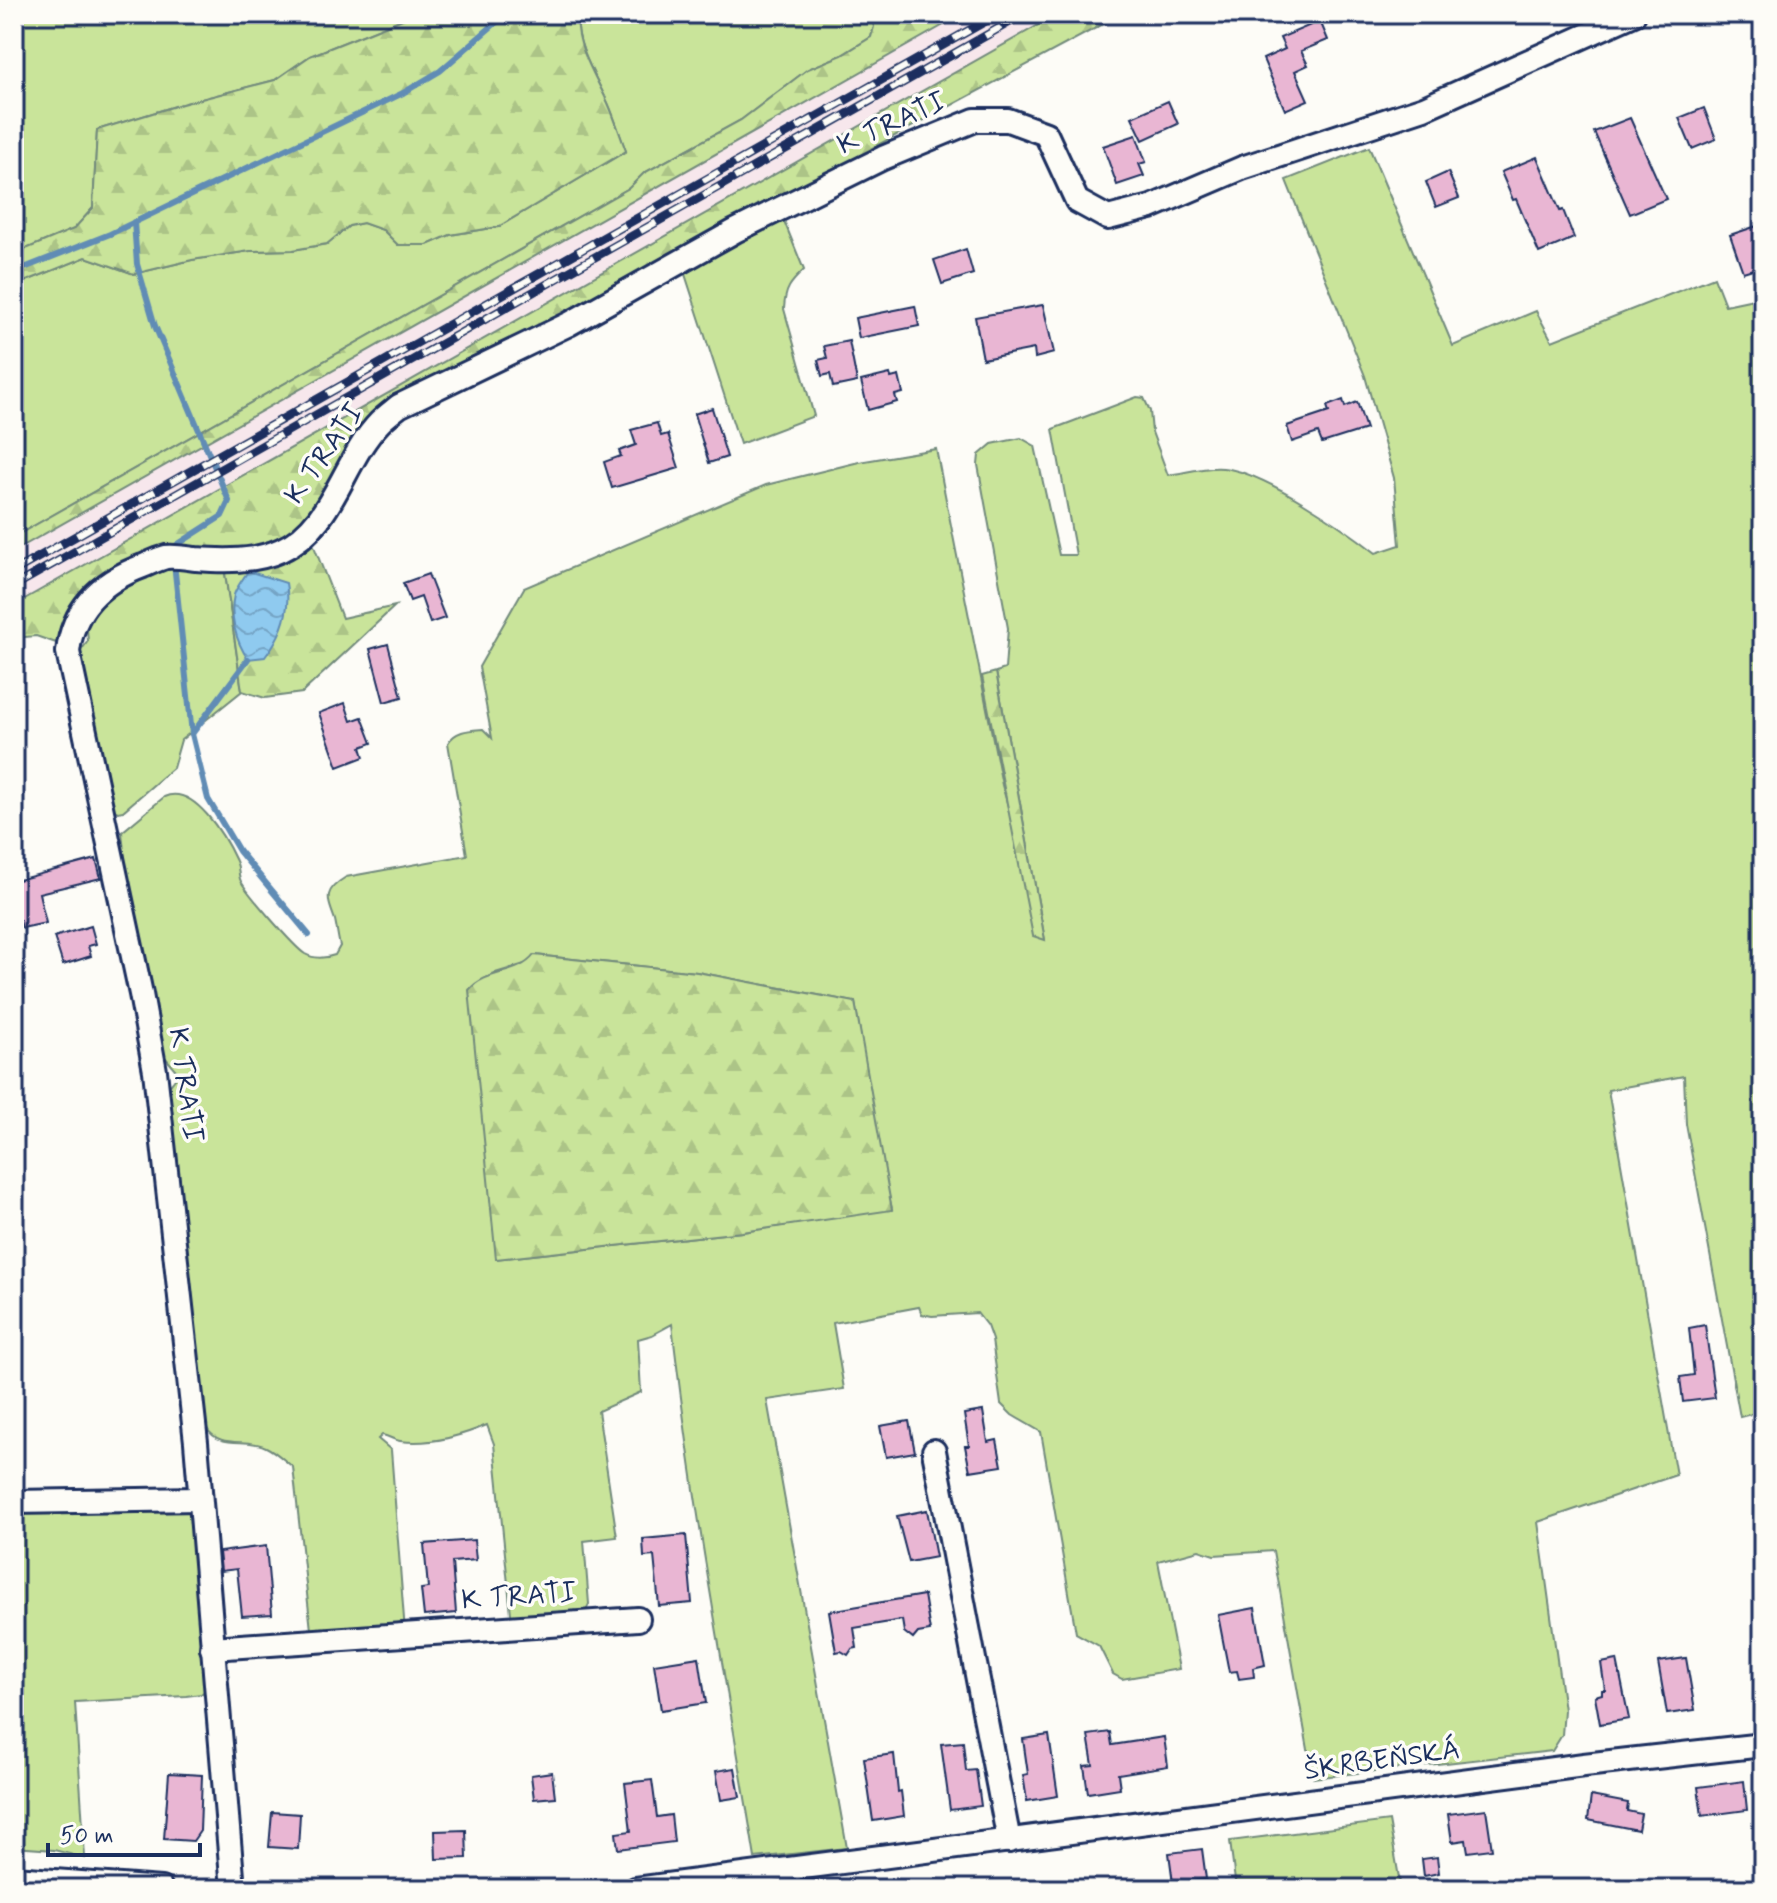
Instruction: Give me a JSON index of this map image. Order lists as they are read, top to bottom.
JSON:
{
  "streets": {
    "street": ["K TRATI", "ŠKRBEŇSKÁ"]
  },
  "scale_bar": "50 m"
}
